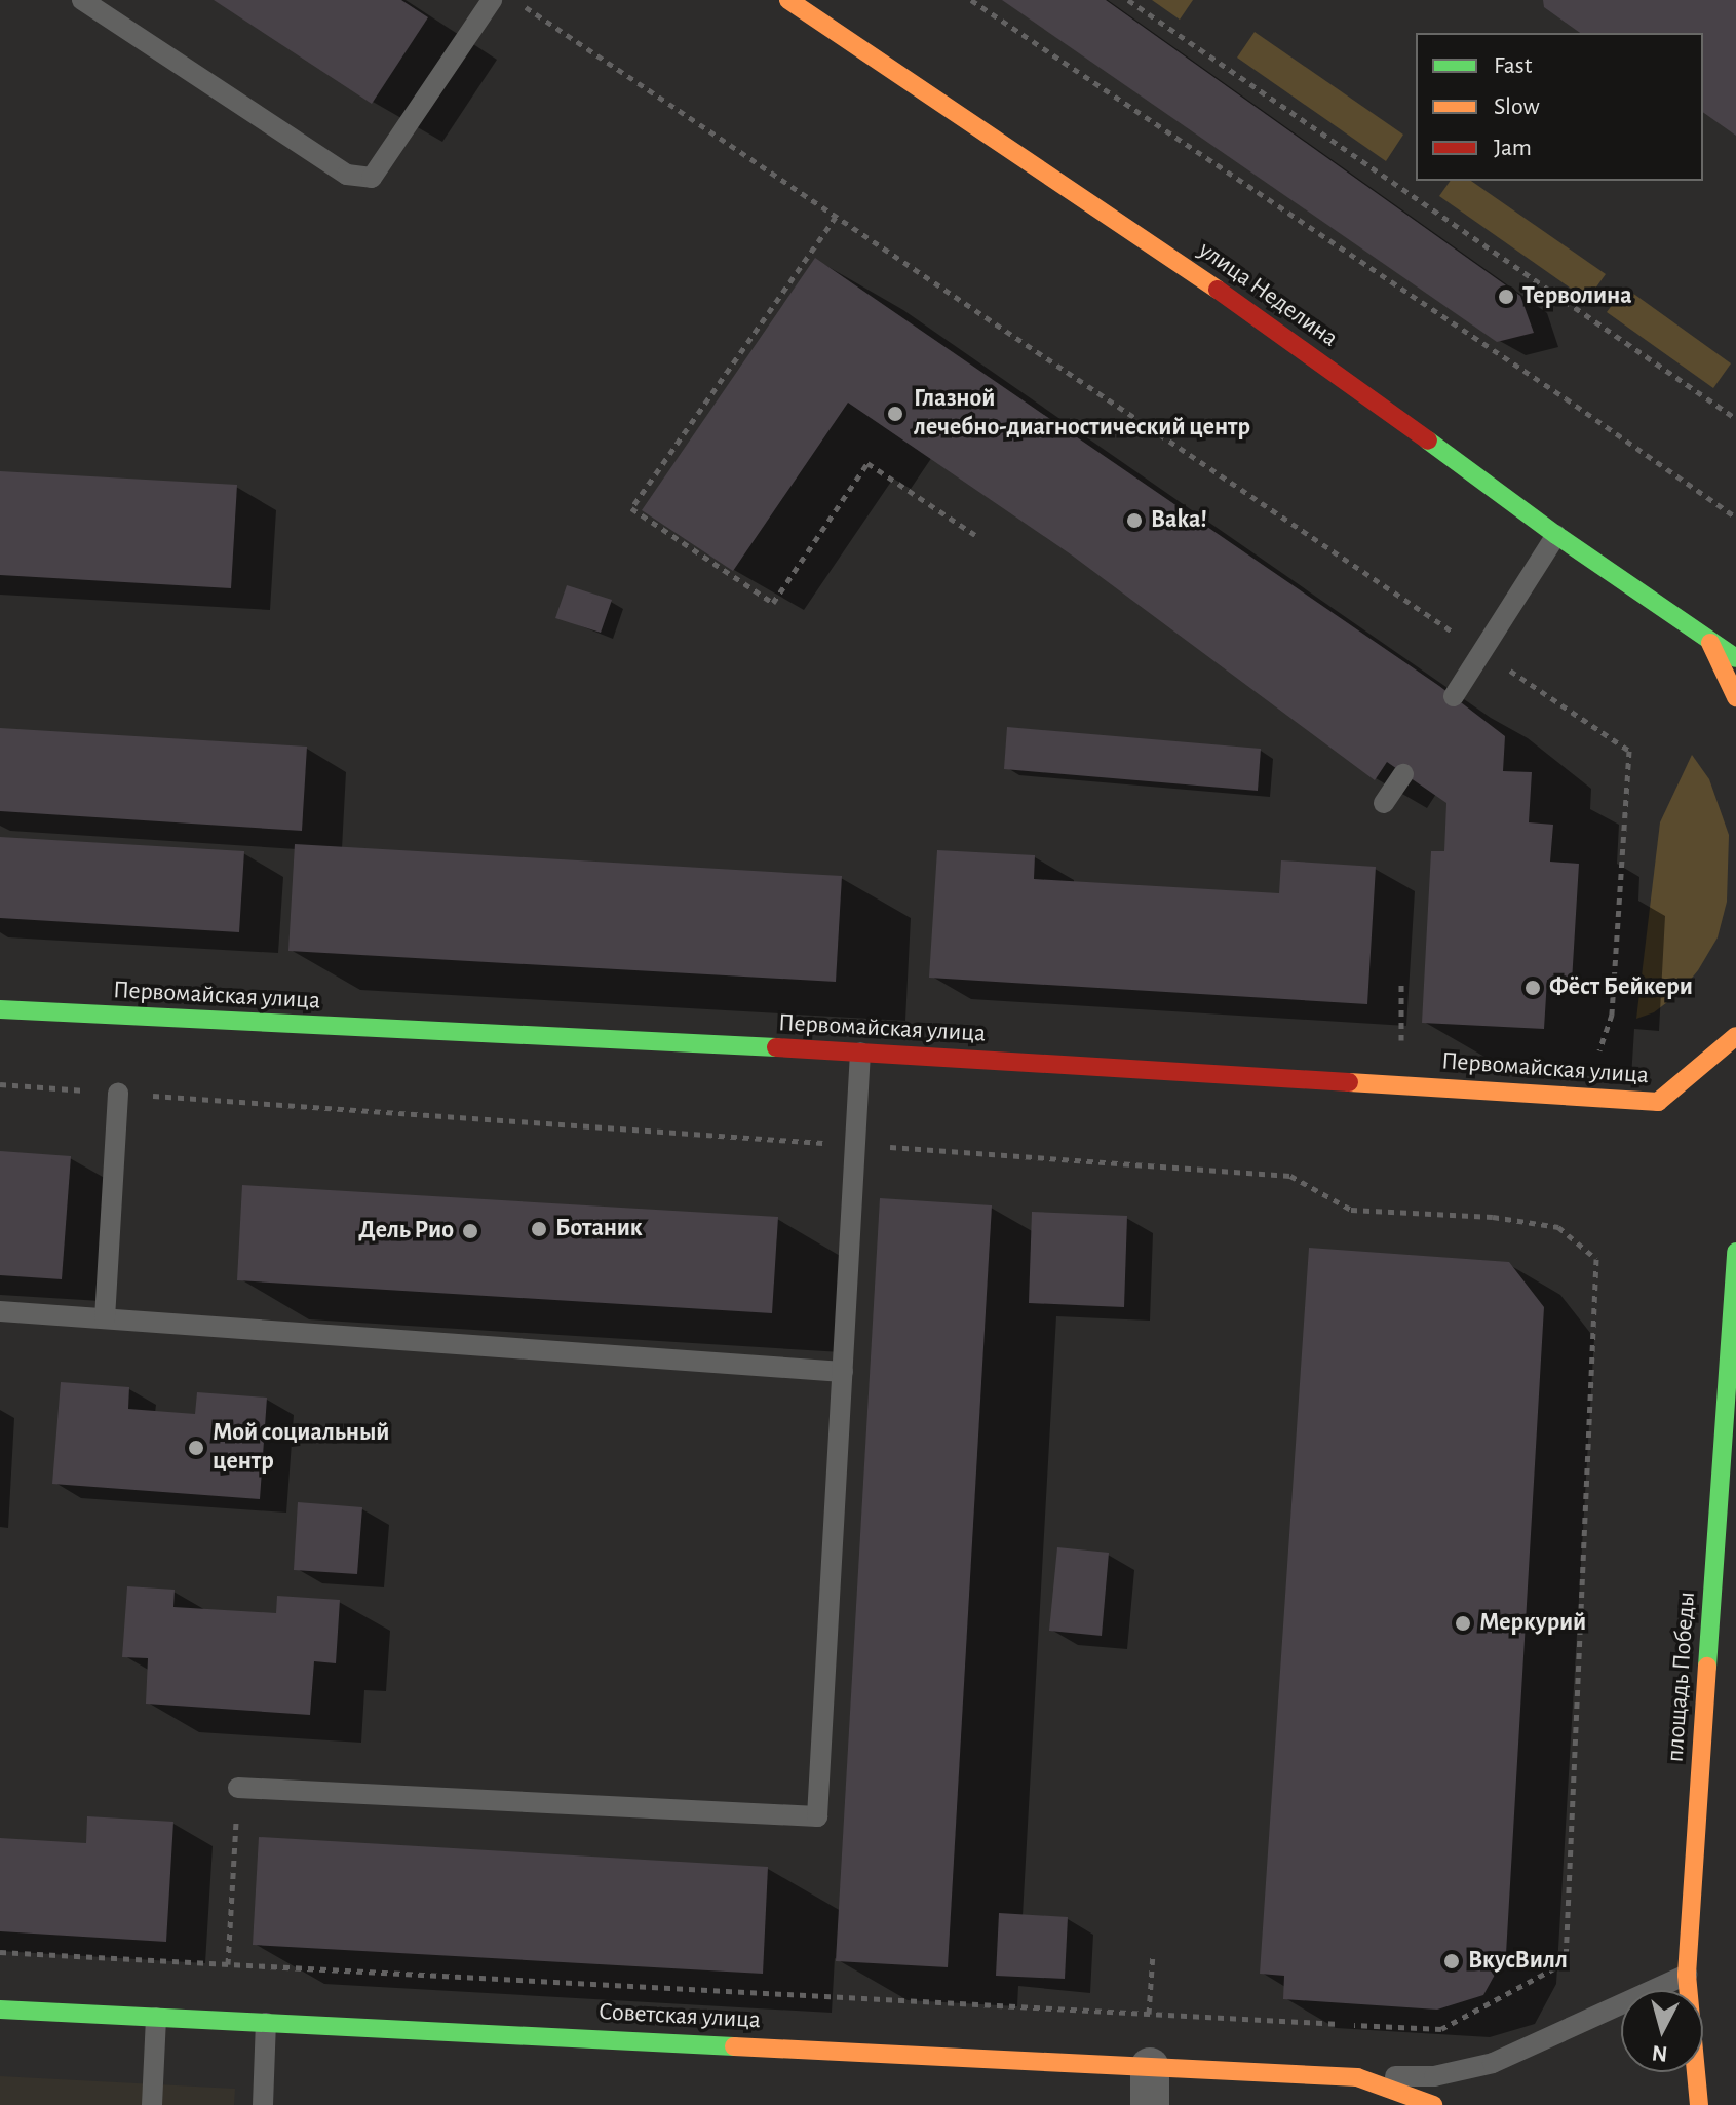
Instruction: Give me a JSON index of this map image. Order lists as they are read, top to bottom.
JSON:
{
  "streets": {
    "main road": [
      "улица Неделина",
      "Первомайская улица",
      "площадь Победы",
      "Советская улица"
    ]
  },
  "crossings": [
    ["площадь Победы", "Советская улица"]
  ],
  "places": [
    "Терволина",
    "Глазной лечебно-диагностический центр",
    "Baka!",
    "Фёст Бейкери",
    "Ботаник",
    "Дель Рио",
    "Мой социальный центр",
    "Меркурий",
    "ВкусВилл"
  ],
  "legend": ["Fast", "Slow", "Jam"],
  "north": "bottom"
}
